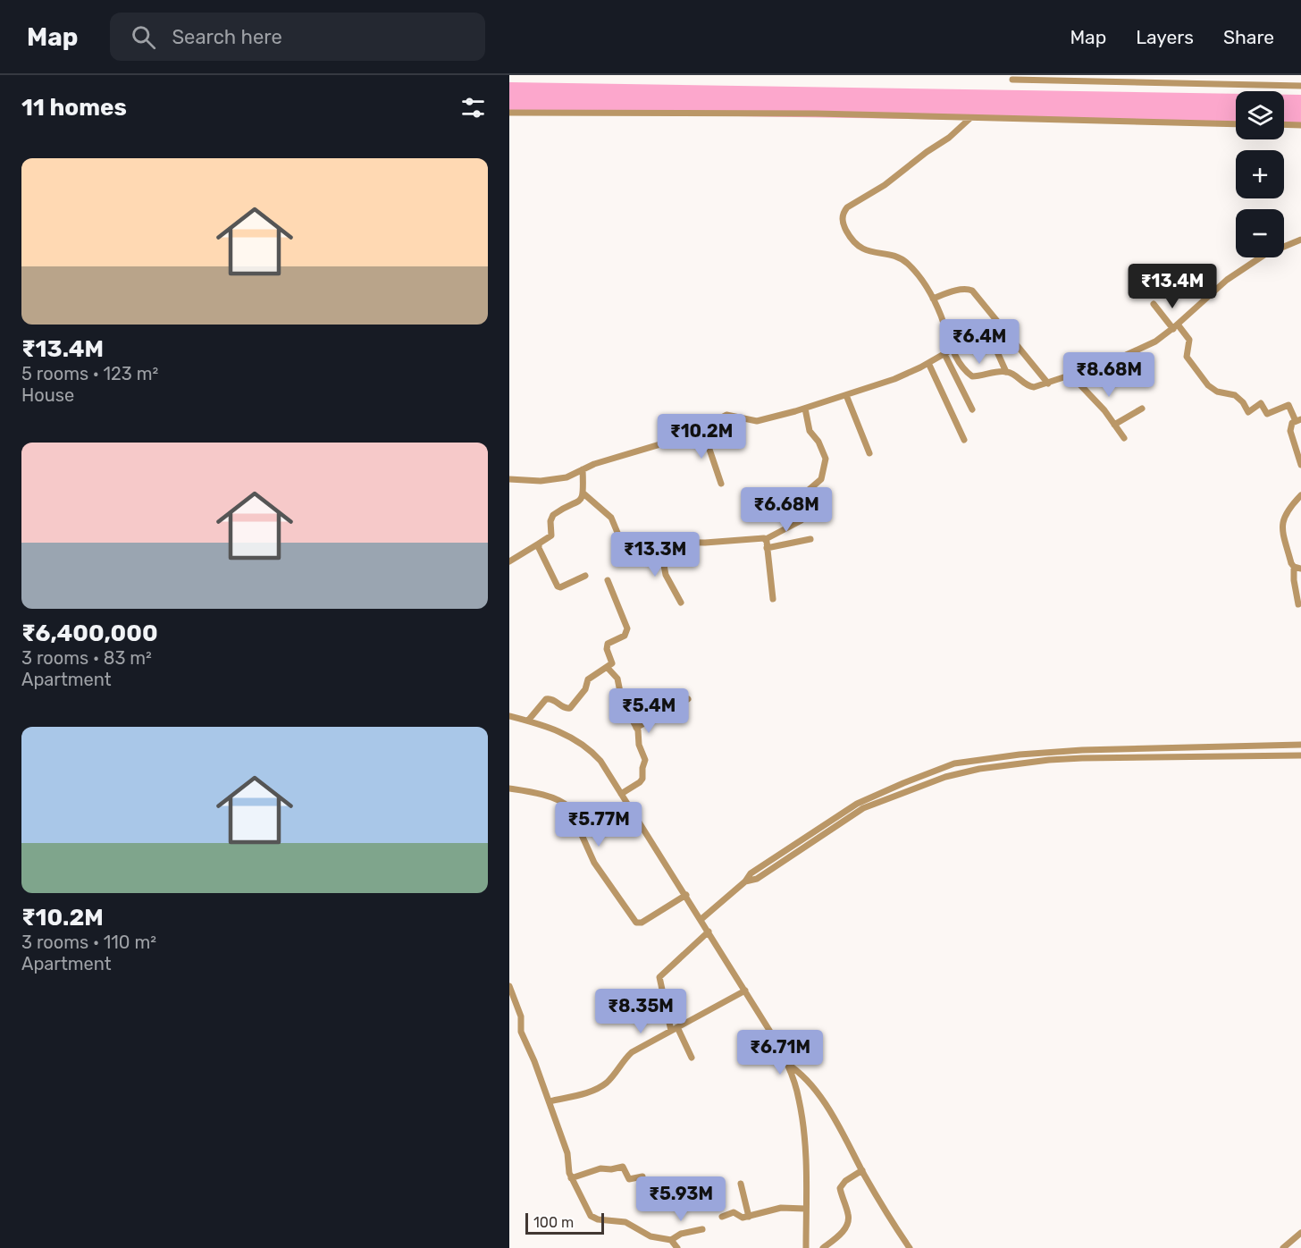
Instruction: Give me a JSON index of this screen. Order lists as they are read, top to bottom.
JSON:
{
  "scale_bar": "100 m",
  "page": {
    "header": "Map",
    "search": "Search here",
    "nav": ["Map", "Layers", "Share"],
    "heading": "11 homes",
    "map_buttons": ["+", "−"],
    "list": [
      {
        "name": "₹13.4M",
        "note": "5 rooms · 123 m² · House"
      },
      {
        "name": "₹6,400,000",
        "note": "3 rooms · 83 m² · Apartment"
      },
      {
        "name": "₹10.2M",
        "note": "3 rooms · 110 m² · Apartment"
      }
    ],
    "price": [
      "₹13.4M",
      "₹6.4M",
      "₹8.68M",
      "₹10.2M",
      "₹6.68M",
      "₹13.3M",
      "₹5.4M",
      "₹5.77M",
      "₹8.35M",
      "₹6.71M",
      "₹5.93M"
    ],
    "scale": "100 m"
  }
}
